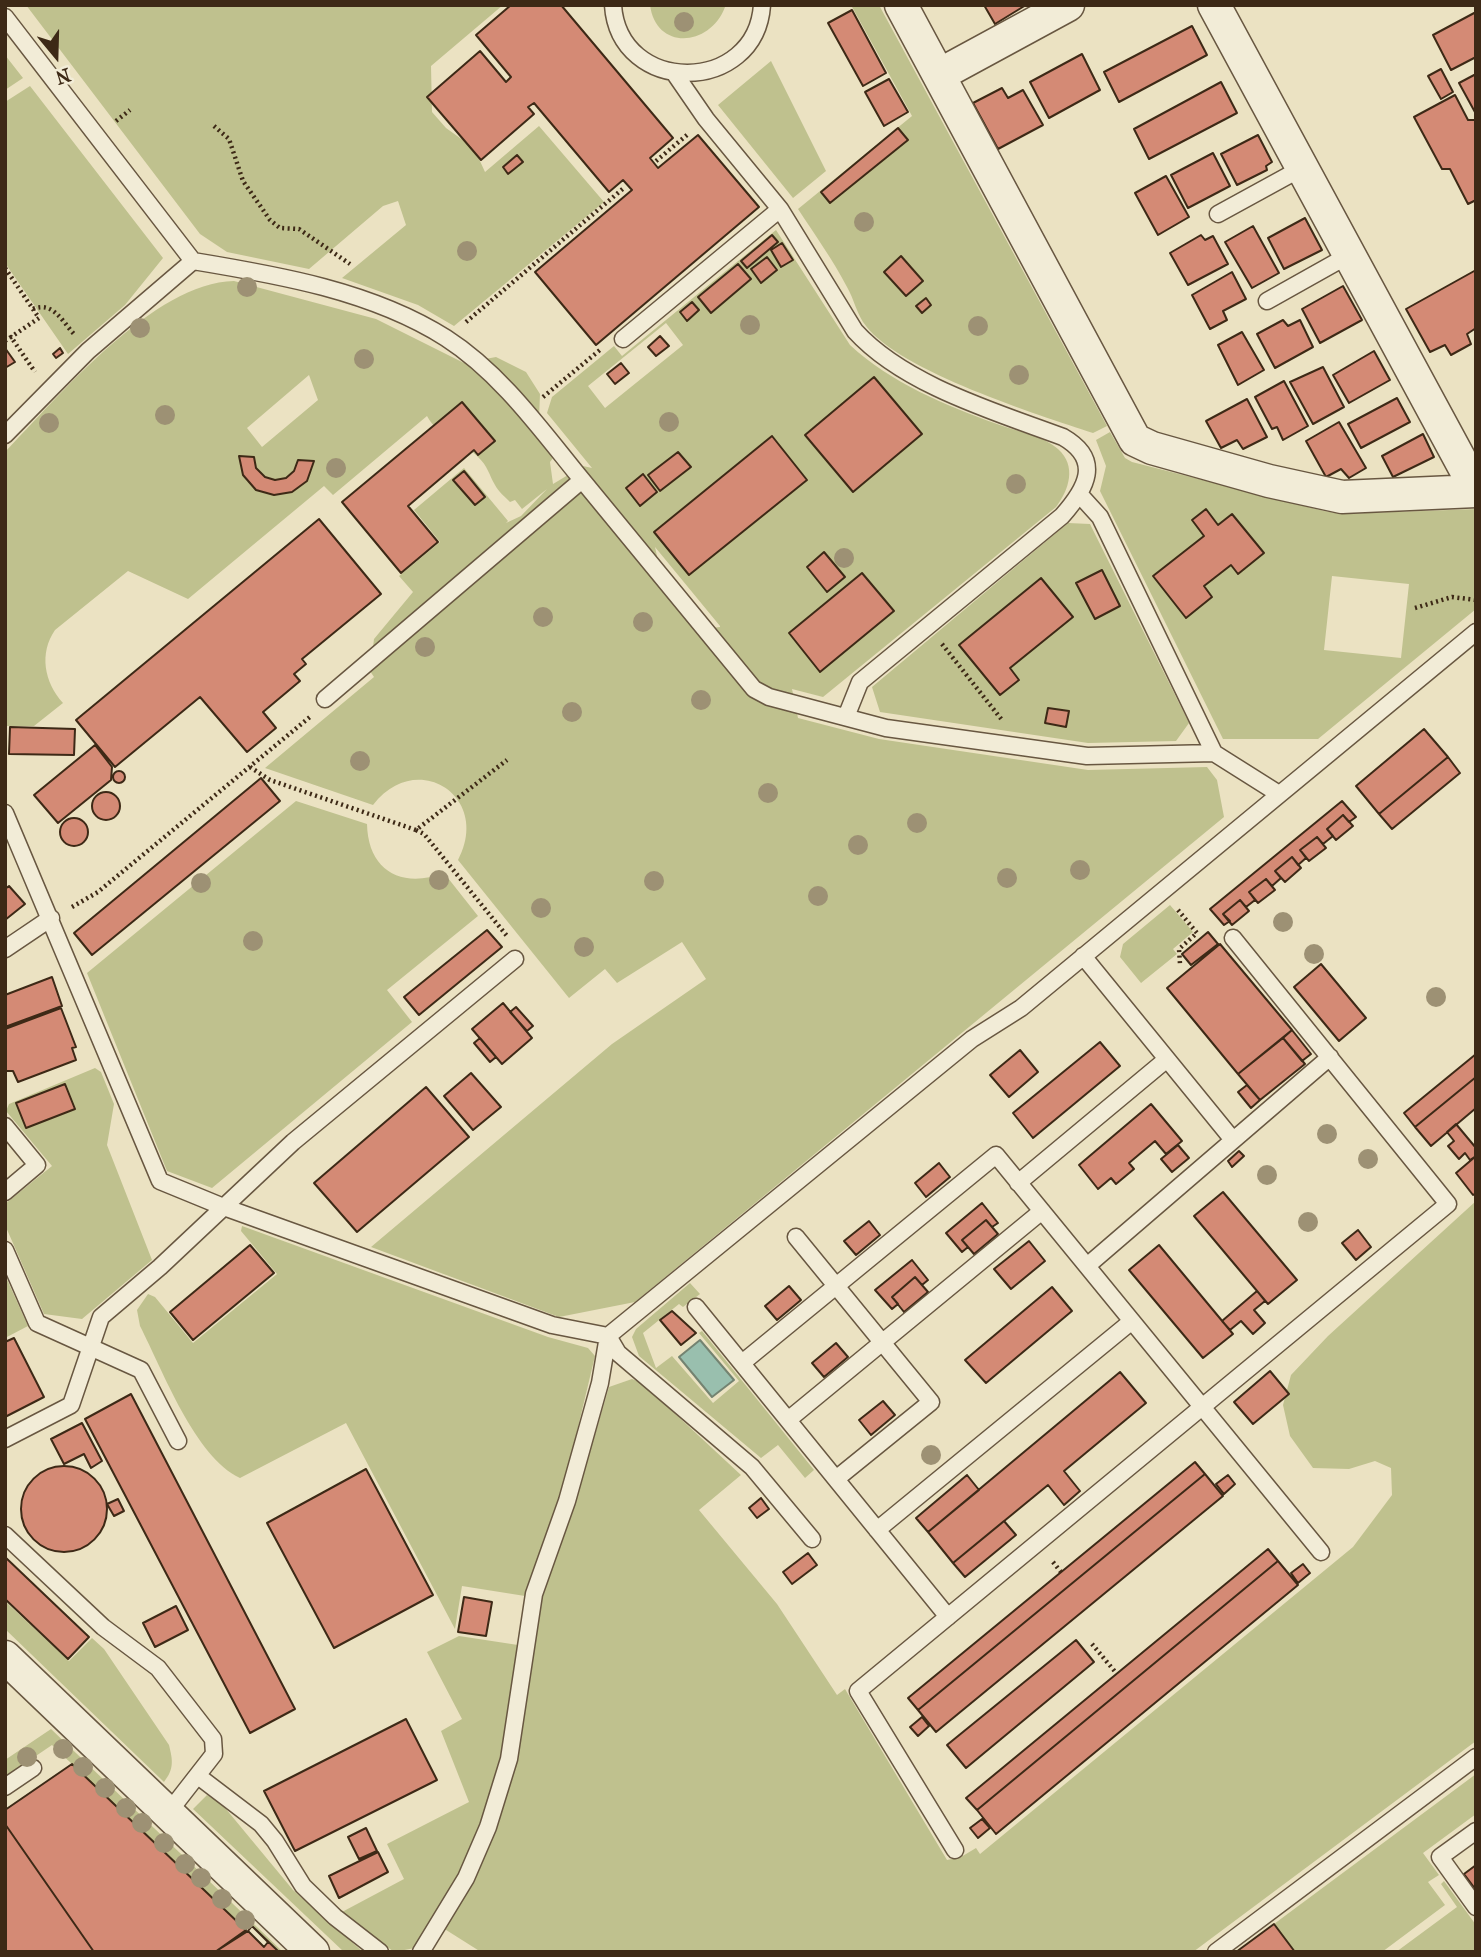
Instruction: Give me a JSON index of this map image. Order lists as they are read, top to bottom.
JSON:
{
  "north": "bottom"
}
